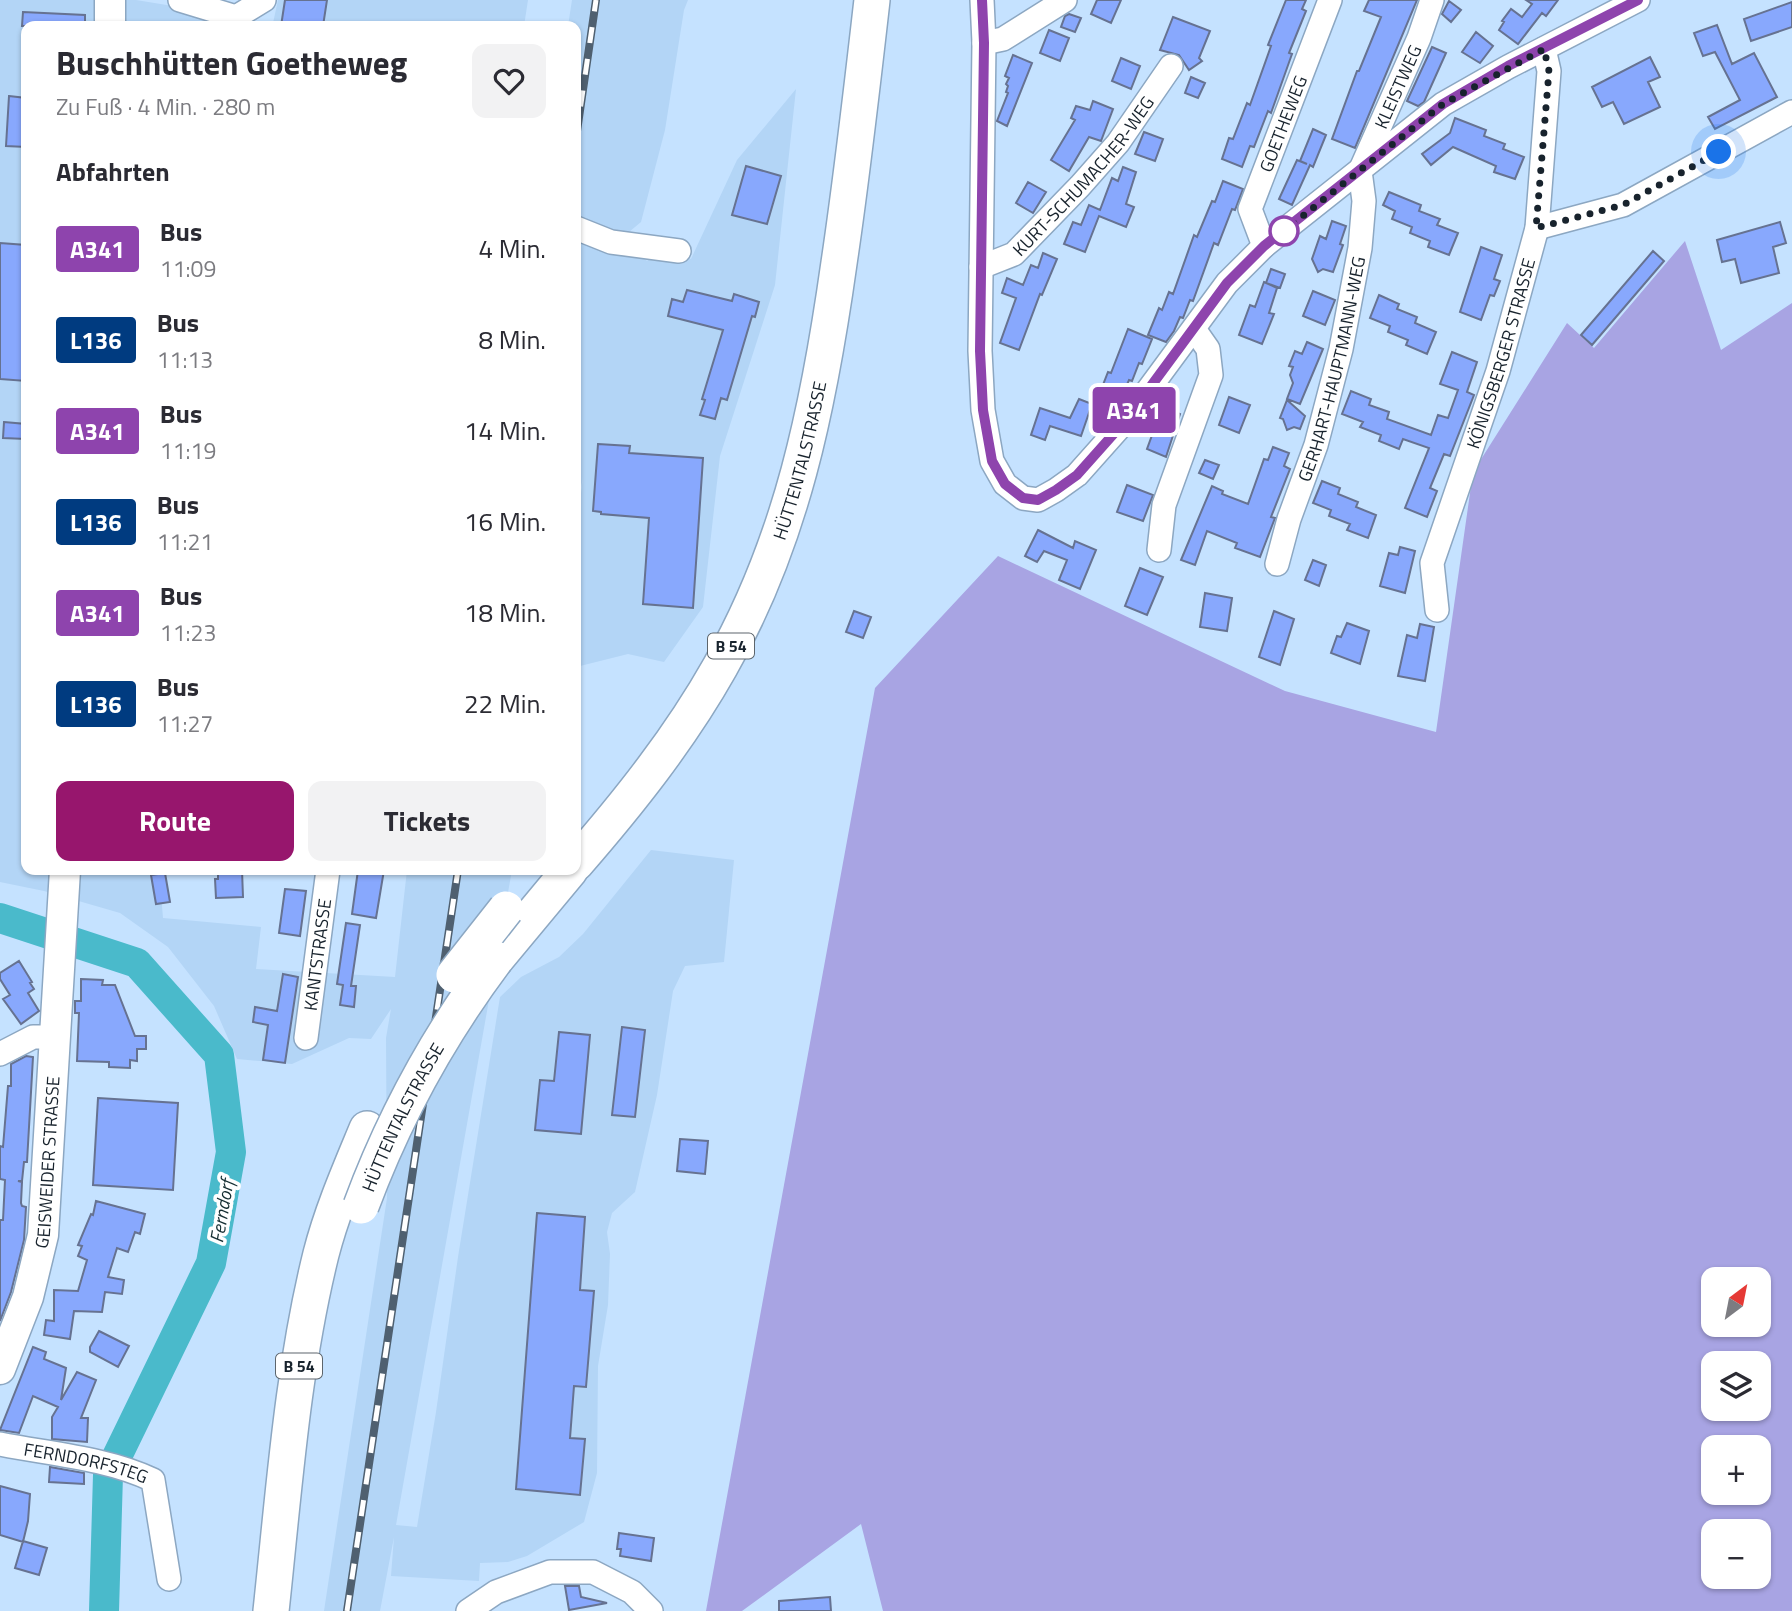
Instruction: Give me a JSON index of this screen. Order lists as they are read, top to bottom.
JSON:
{
  "streets": {
    "highway": ["HÜTTENTALSTRASSE", "B 54"],
    "main road": ["GEISWEIDER STRASSE"],
    "street": [
      "KLEISTWEG",
      "GOETHEWEG",
      "KURT-SCHUMACHER-WEG",
      "KÖNIGSBERGER STRASSE",
      "GERHART-HAUPTMANN-WEG",
      "KANTSTRASSE",
      "FERNDORFSTEG"
    ]
  },
  "crossings": [
    ["KLEISTWEG", "GERHART-HAUPTMANN-WEG"]
  ],
  "water": ["Ferndorf"],
  "lines": ["bus line A341"],
  "north": "top right",
  "page": {
    "on_map": "A341",
    "heading": [
      ["Buschhütten Goetheweg", "Zu Fuß · 4 Min. · 280 m"],
      "Abfahrten"
    ],
    "list": [
      {
        "mark": "A341",
        "name": "Bus",
        "note": "11:09",
        "value": "4 Min."
      },
      {
        "mark": "L136",
        "name": "Bus",
        "note": "11:13",
        "value": "8 Min."
      },
      {
        "mark": "A341",
        "name": "Bus",
        "note": "11:19",
        "value": "14 Min."
      },
      {
        "mark": "L136",
        "name": "Bus",
        "note": "11:21",
        "value": "16 Min."
      },
      {
        "mark": "A341",
        "name": "Bus",
        "note": "11:23",
        "value": "18 Min."
      },
      {
        "mark": "L136",
        "name": "Bus",
        "note": "11:27",
        "value": "22 Min."
      }
    ],
    "buttons": ["Route", "Tickets"],
    "map_buttons": ["+", "−"]
  }
}
